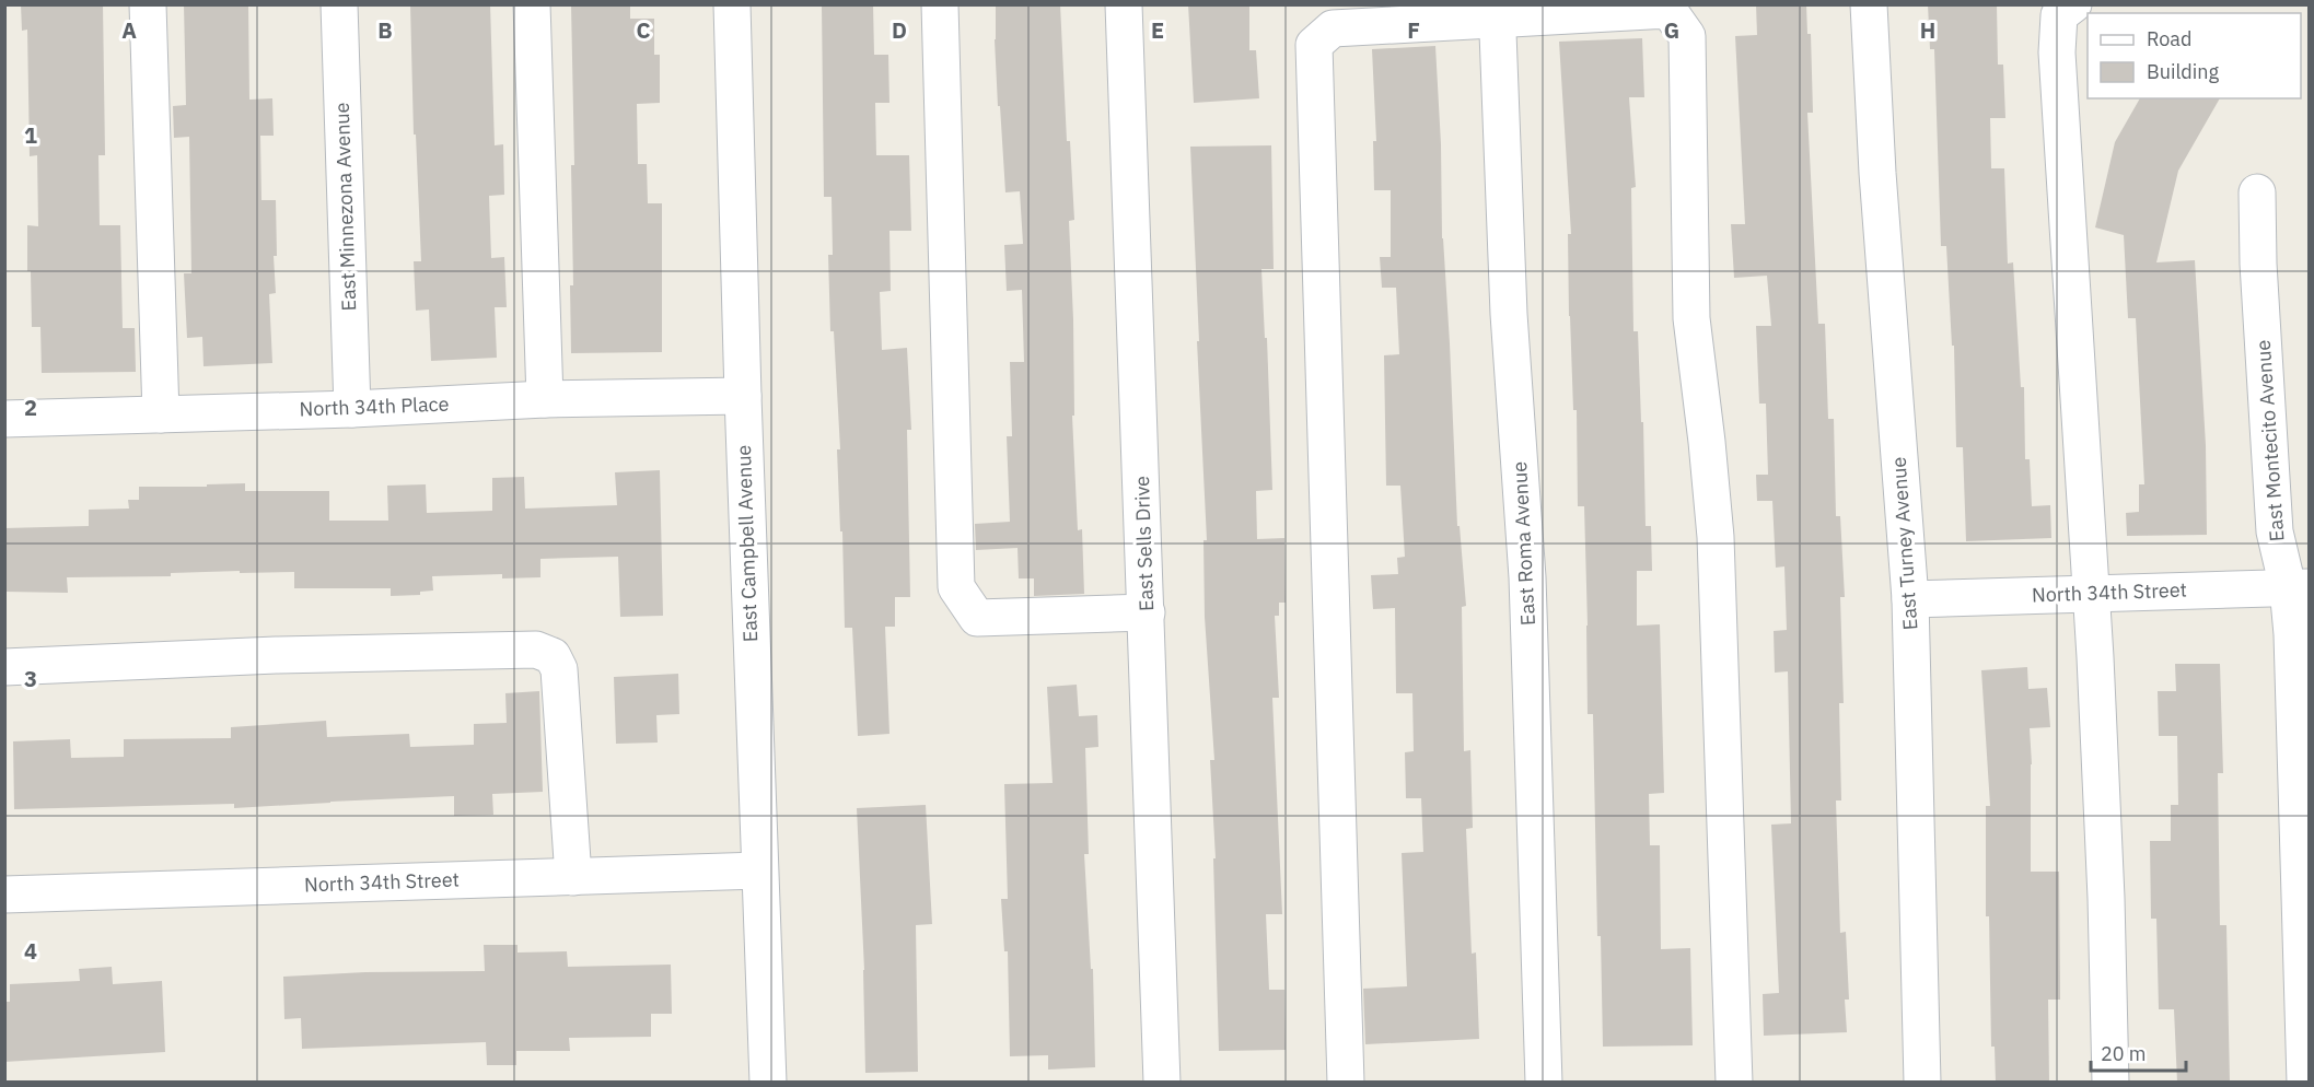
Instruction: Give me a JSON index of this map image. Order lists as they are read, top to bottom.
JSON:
{
  "streets": {
    "street": [
      "East Minnezona Avenue",
      "North 34th Place",
      "East Montecito Avenue",
      "East Campbell Avenue",
      "East Sells Drive",
      "East Roma Avenue",
      "East Turney Avenue",
      "North 34th Street"
    ]
  },
  "crossings": [
    ["East Minnezona Avenue", "North 34th Place"],
    ["North 34th Place", "East Campbell Avenue"],
    ["East Montecito Avenue", "North 34th Street"],
    ["East Campbell Avenue", "North 34th Street"],
    ["East Turney Avenue", "North 34th Street"]
  ],
  "legend": ["Road", "Building"],
  "scale_bar": "20 m",
  "grid": {
    "columns": [
      "A",
      "B",
      "C",
      "D",
      "E",
      "F",
      "G",
      "H"
    ],
    "rows": [
      "1",
      "2",
      "3",
      "4"
    ]
  }
}
